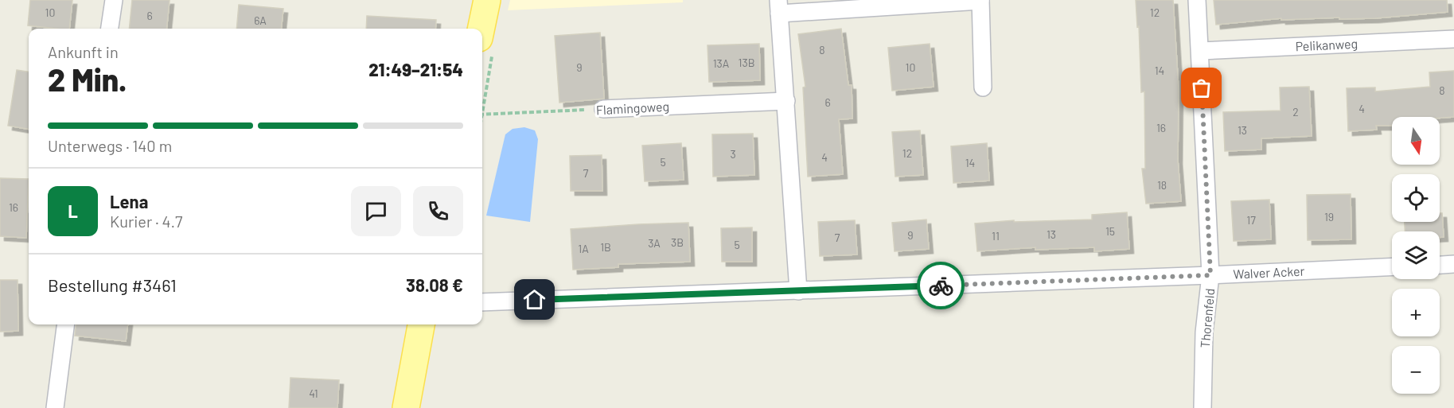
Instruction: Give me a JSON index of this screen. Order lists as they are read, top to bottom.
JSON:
{
  "streets": {
    "street": [
      "Pelikanweg",
      "Flamingoweg",
      "Walver Acker",
      "Thorenfeld"
    ]
  },
  "crossings": [
    ["Pelikanweg", "Thorenfeld"],
    ["Walver Acker", "Thorenfeld"]
  ],
  "house_numbers": [
    "10",
    "12",
    "6",
    "6A",
    "8",
    "13B",
    "13A",
    "9",
    "10",
    "14",
    "8",
    "6",
    "4",
    "2",
    "16",
    "13",
    "12",
    "3",
    "4",
    "5",
    "14",
    "7",
    "18",
    "16",
    "19",
    "17",
    "15",
    "13",
    "9",
    "11",
    "7",
    "3B",
    "3A",
    "5",
    "1B",
    "1A",
    "41"
  ],
  "north": "bottom",
  "page": {
    "heading": ["2 Min.", "Ankunft in", "21:49–21:54"],
    "panel": [
      "Lena",
      "Kurier · 4.7",
      "Bestellung #3461",
      "38.08 €"
    ],
    "bar": "Unterwegs · 140 m",
    "map_buttons": ["+", "−"],
    "round": "L"
  }
}
